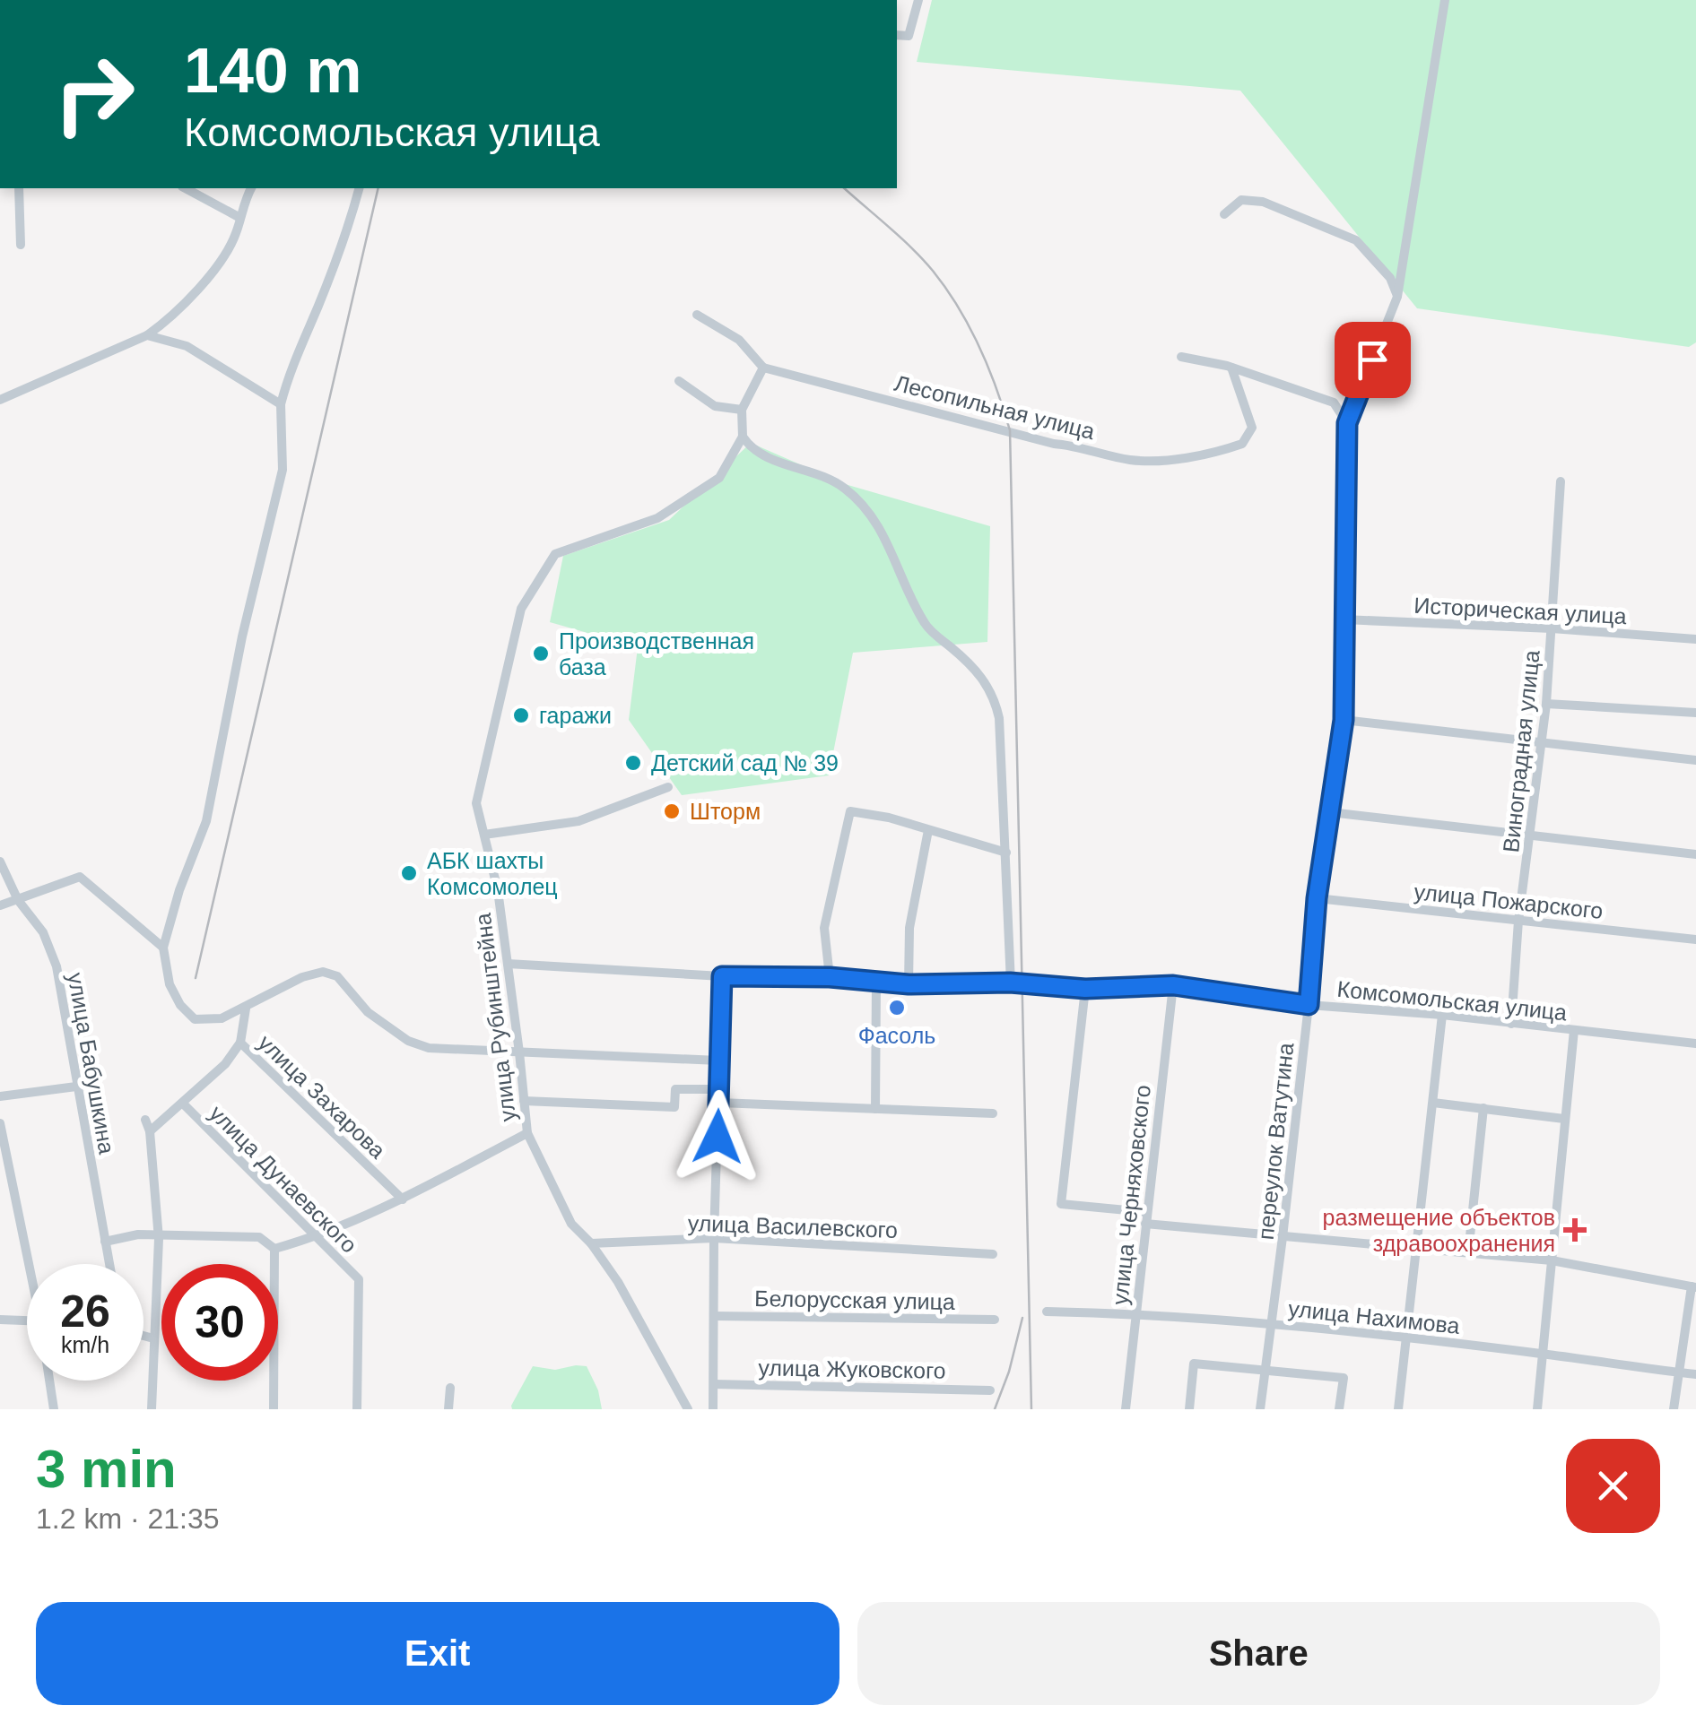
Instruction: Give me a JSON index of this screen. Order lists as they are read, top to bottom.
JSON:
{
  "streets": {
    "street": [
      "Лесопильная улица",
      "Историческая улица",
      "Виноградная улица",
      "улица Пожарского",
      "Комсомольская улица",
      "улица Рубинштейна",
      "улица Бабушкина",
      "улица Захарова",
      "переулок Ватутина",
      "улица Дунаевского",
      "улица Черняховского",
      "улица Василевского",
      "Белорусская улица",
      "улица Нахимова",
      "улица Жуковского"
    ]
  },
  "crossings": [
    ["Историческая улица", "Виноградная улица"],
    ["Историческая улица", "переулок Ватутина"],
    ["Виноградная улица", "улица Пожарского"],
    ["Виноградная улица", "Комсомольская улица"],
    ["улица Пожарского", "переулок Ватутина"],
    ["Комсомольская улица", "улица Рубинштейна"],
    ["Комсомольская улица", "переулок Ватутина"],
    ["Комсомольская улица", "улица Черняховского"],
    ["улица Рубинштейна", "улица Василевского"],
    ["переулок Ватутина", "улица Нахимова"],
    ["улица Черняховского", "улица Нахимова"]
  ],
  "places": {
    "other": [
      "Производственная база",
      "гаражи",
      "Детский сад № 39",
      "Шторм",
      "АБК шахты Комсомолец",
      "Фасоль"
    ],
    "health": ["размещение объектов здравоохранения"]
  },
  "page": {
    "turn": ["140 m", "Комсомольская улица"],
    "speed": "26 km/h",
    "limit": "30",
    "heading": ["3 min", "1.2 km · 21:35"],
    "buttons": ["Exit", "Share"]
  }
}
